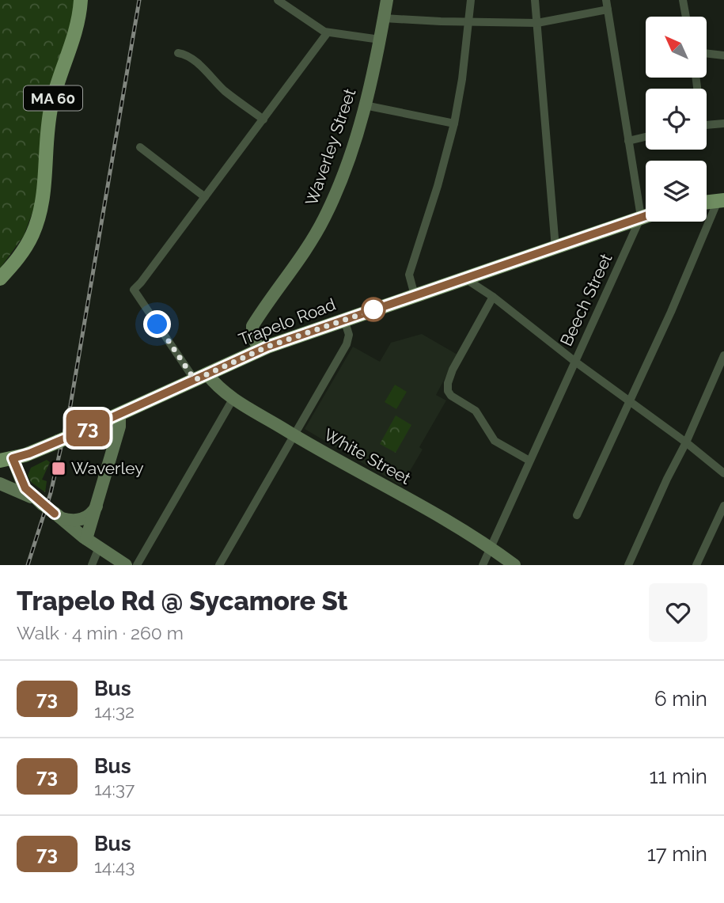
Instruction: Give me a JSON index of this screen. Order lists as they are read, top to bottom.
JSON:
{
  "streets": {
    "main road": ["MA 60", "Trapelo Road"],
    "street": ["Waverley Street", "Beech Street", "White Street"]
  },
  "crossings": [
    ["Waverley Street", "Trapelo Road"],
    ["Beech Street", "Trapelo Road"],
    ["Beech Street", "White Street"],
    ["Trapelo Road", "White Street"]
  ],
  "places": {
    "transit": ["Waverley"]
  },
  "lines": ["bus line 73"],
  "north": "top left",
  "page": {
    "on_map": "73",
    "heading": ["Trapelo Rd @ Sycamore St", "Walk · 4 min · 260 m"],
    "list": [
      {
        "mark": "73",
        "name": "Bus",
        "note": "14:32",
        "value": "6 min"
      },
      {
        "mark": "73",
        "name": "Bus",
        "note": "14:37",
        "value": "11 min"
      },
      {
        "mark": "73",
        "name": "Bus",
        "note": "14:43",
        "value": "17 min"
      }
    ]
  }
}
